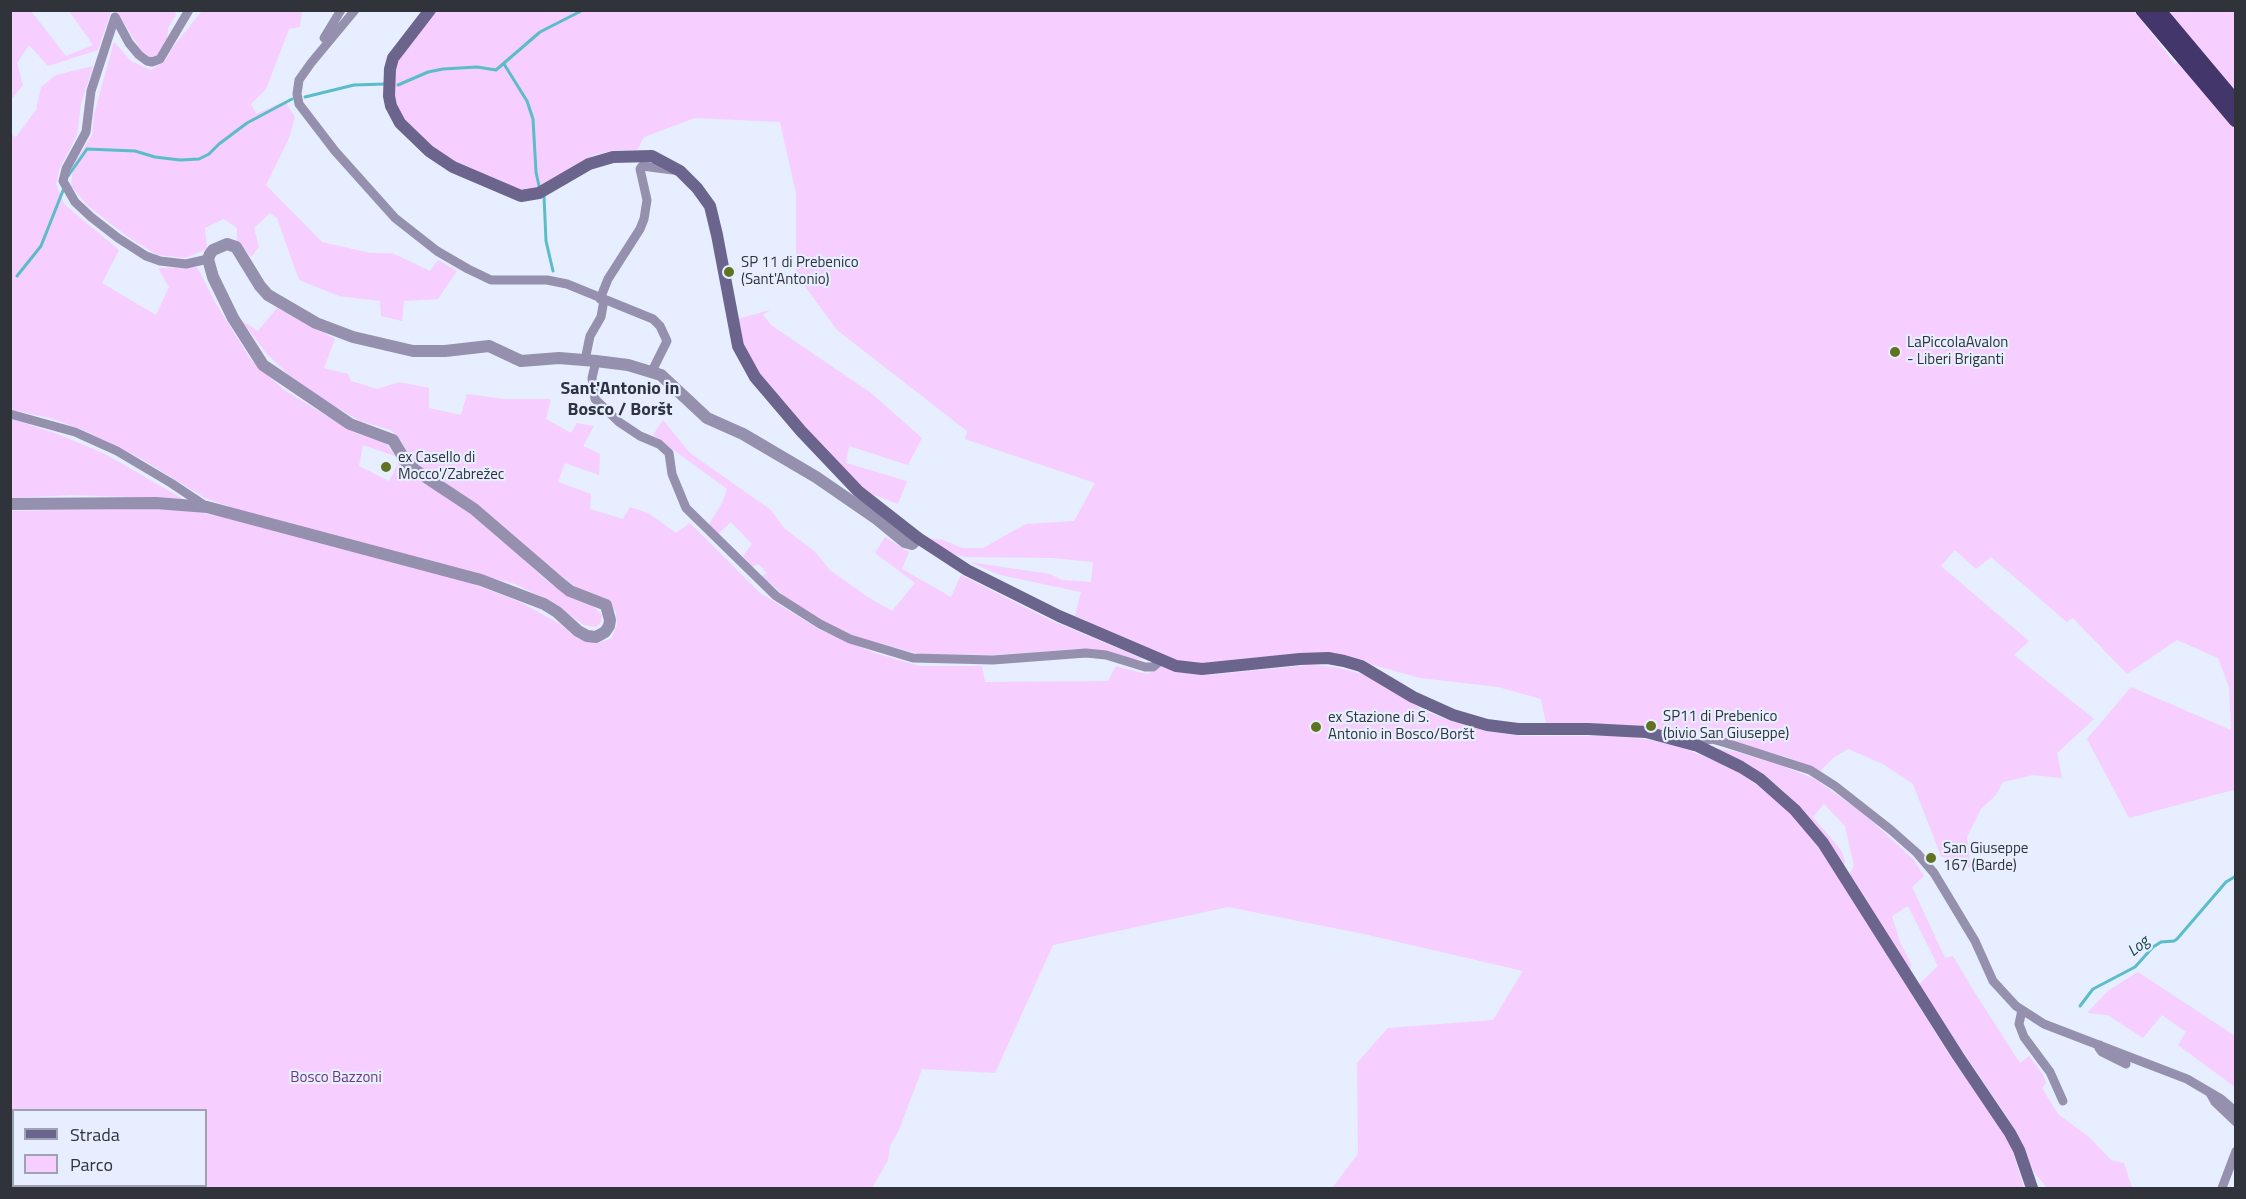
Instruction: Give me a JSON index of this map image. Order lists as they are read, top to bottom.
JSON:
{
  "districts": ["Sant'Antonio in Bosco / Boršt"],
  "water": ["Log"],
  "parks": ["Bosco Bazzoni"],
  "places": [
    "SP 11 di Prebenico (Sant'Antonio)",
    "LaPiccolaAvalon - Liberi Briganti",
    "ex Casello di Mocco'/Zabrežec",
    "SP11 di Prebenico (bivio San Giuseppe)",
    "ex Stazione di S. Antonio in Bosco/Boršt",
    "San Giuseppe 167 (Barde)"
  ],
  "legend": ["Strada", "Parco"]
}
